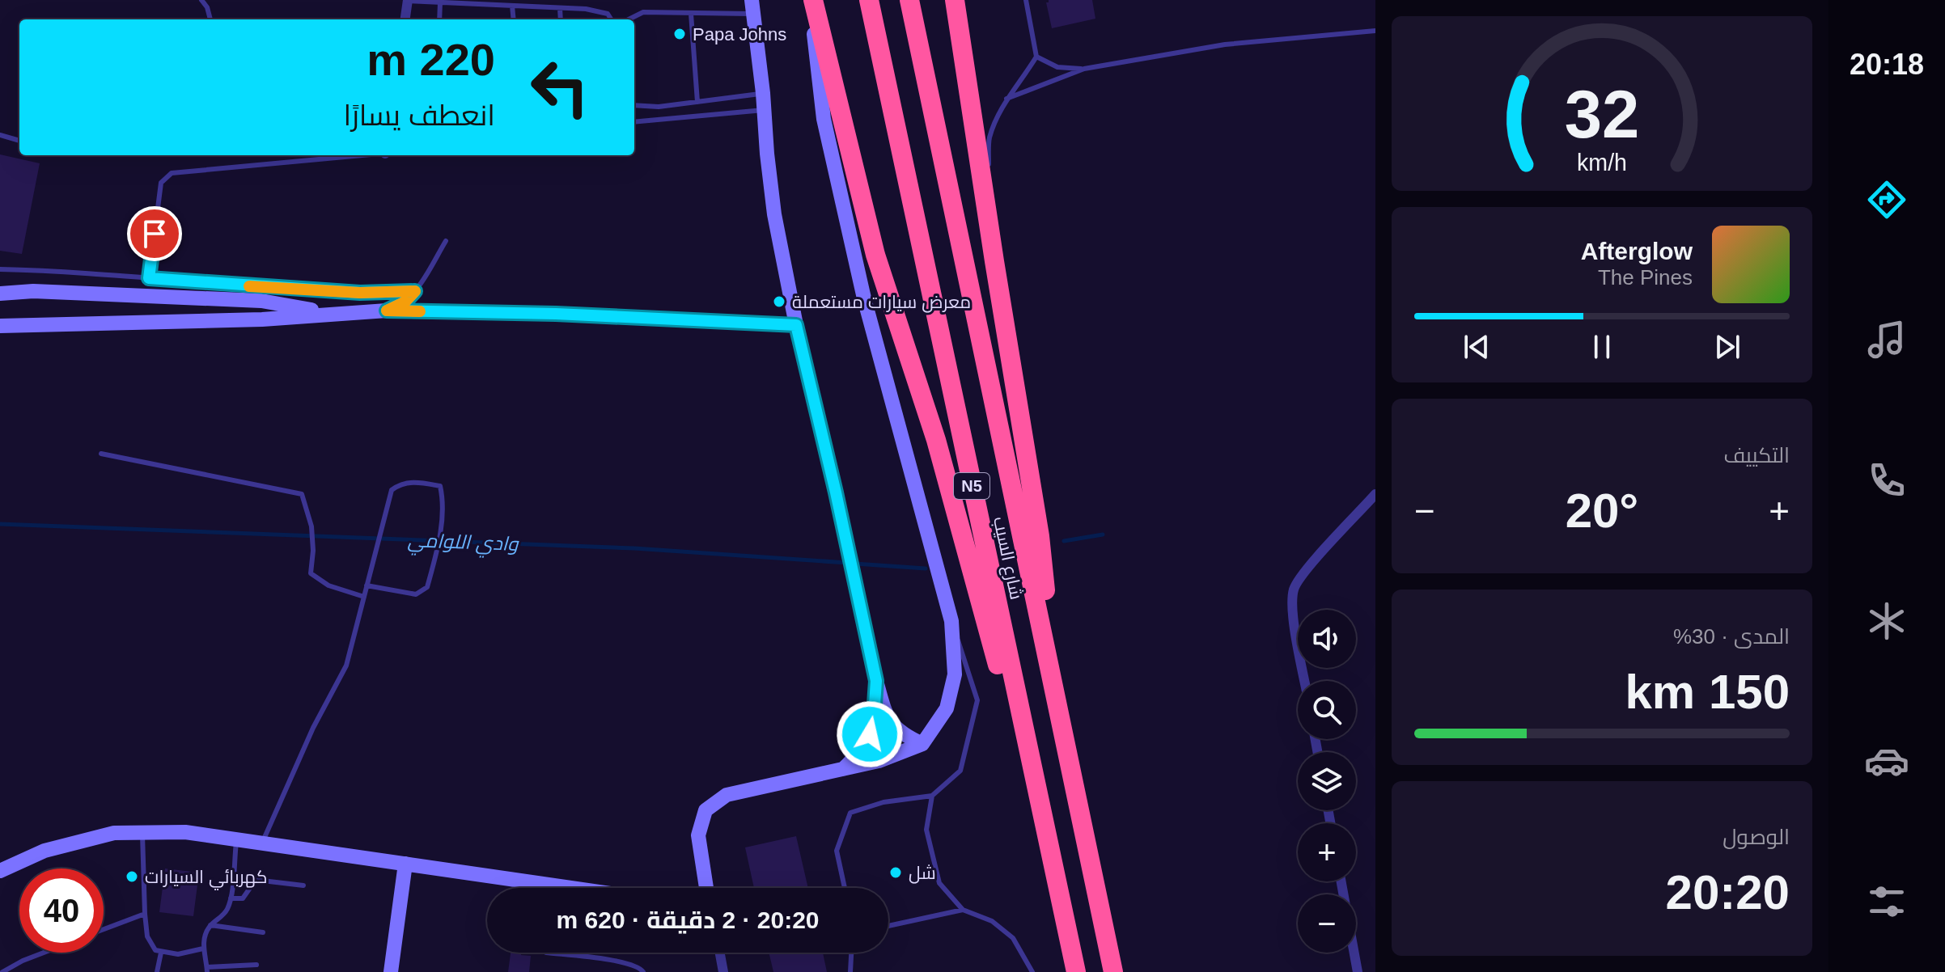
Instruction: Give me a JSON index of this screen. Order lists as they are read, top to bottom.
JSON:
{
  "streets": {
    "highway": ["N5", "شارع السيب"]
  },
  "water": ["وادي اللوامي"],
  "places": [
    "Papa Johns",
    "معرض سيارات مستعملة",
    "شل",
    "كهربائي السيارات"
  ],
  "page": {
    "tabs": "20:18",
    "turn": ["220 m", "انعطف يسارًا"],
    "song": ["Afterglow", "The Pines"],
    "tile": [
      "التكييف",
      ["المدى · 30%", "150 km"],
      ["الوصول", "20:20"]
    ],
    "heat": ["−", "20°", "+"],
    "map_buttons": ["+", "−"],
    "limit": "40",
    "trip": "20:20 · 2 دقيقة · 620 m",
    "gauge": ["32", "km/h"]
  }
}
